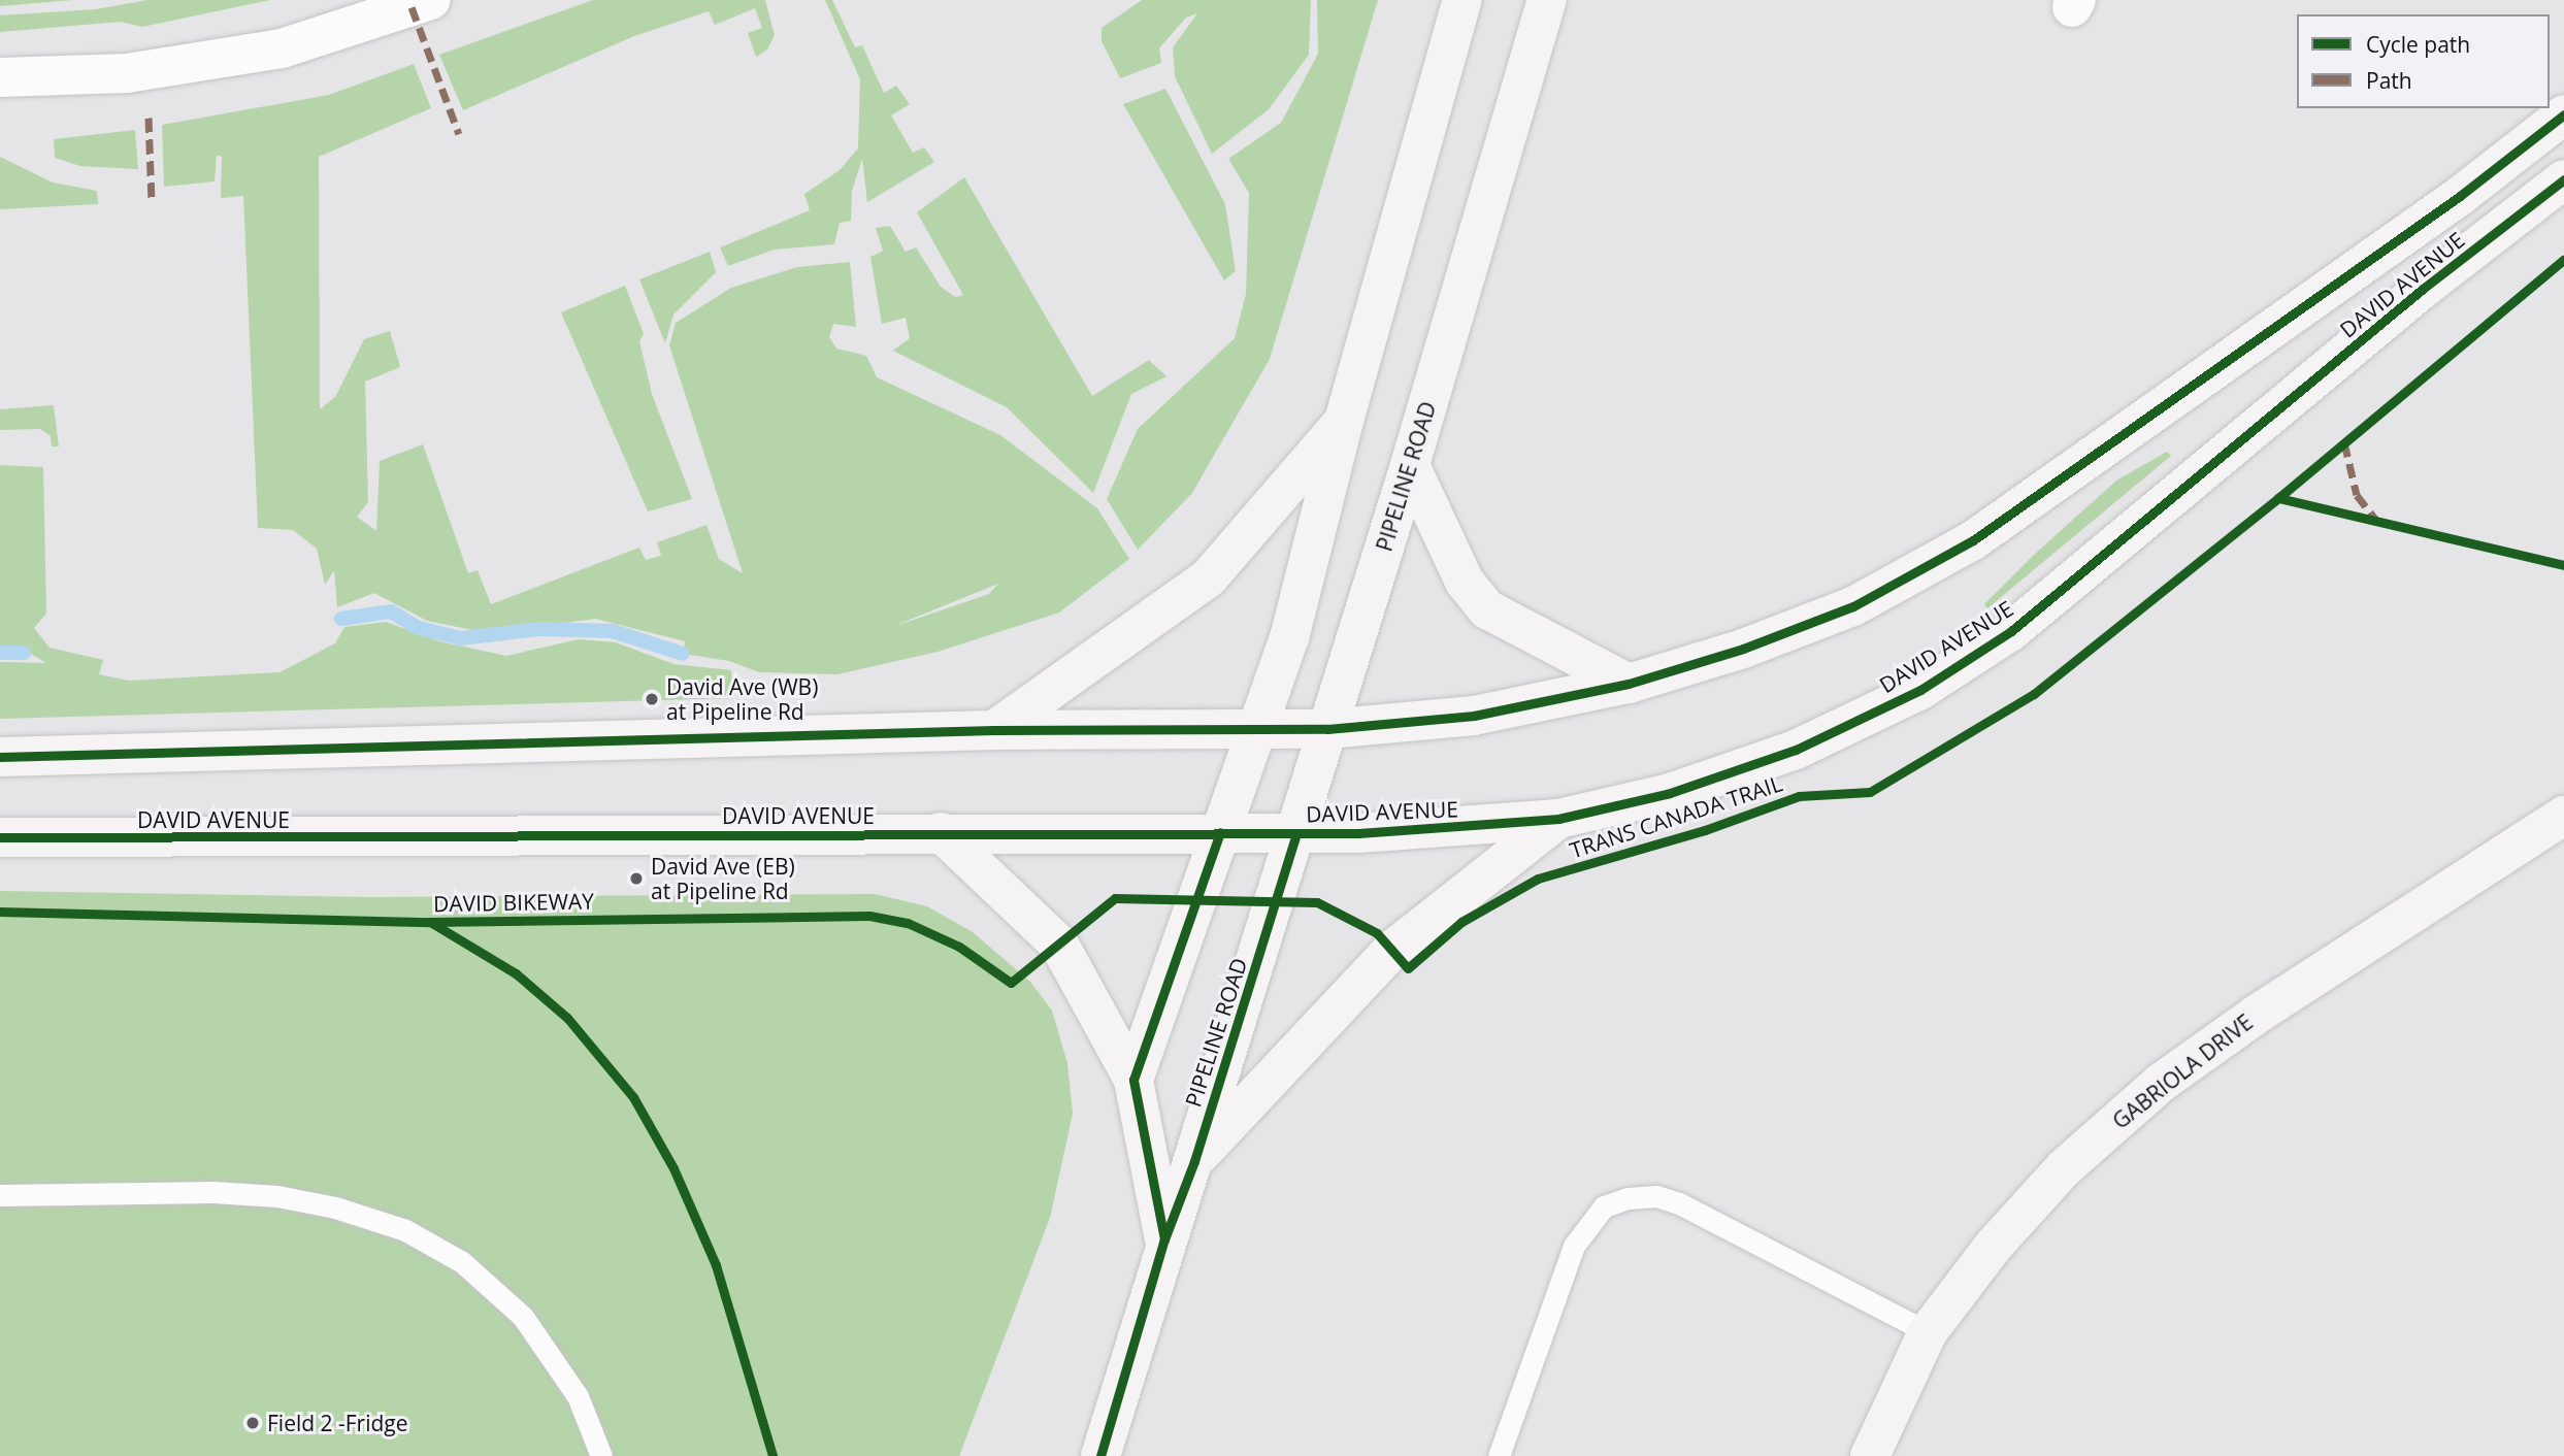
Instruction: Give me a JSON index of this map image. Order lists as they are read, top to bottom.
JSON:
{
  "streets": {
    "main road": ["DAVID AVENUE", "PIPELINE ROAD", "GABRIOLA DRIVE"],
    "cycle path": ["TRANS CANADA TRAIL", "DAVID BIKEWAY"]
  },
  "crossings": [
    ["DAVID AVENUE", "PIPELINE ROAD"]
  ],
  "places": ["David Ave (WB) at Pipeline Rd", "David Ave (EB) at Pipeline Rd", "Field 2 -Fridge"],
  "legend": ["Cycle path", "Path"]
}
